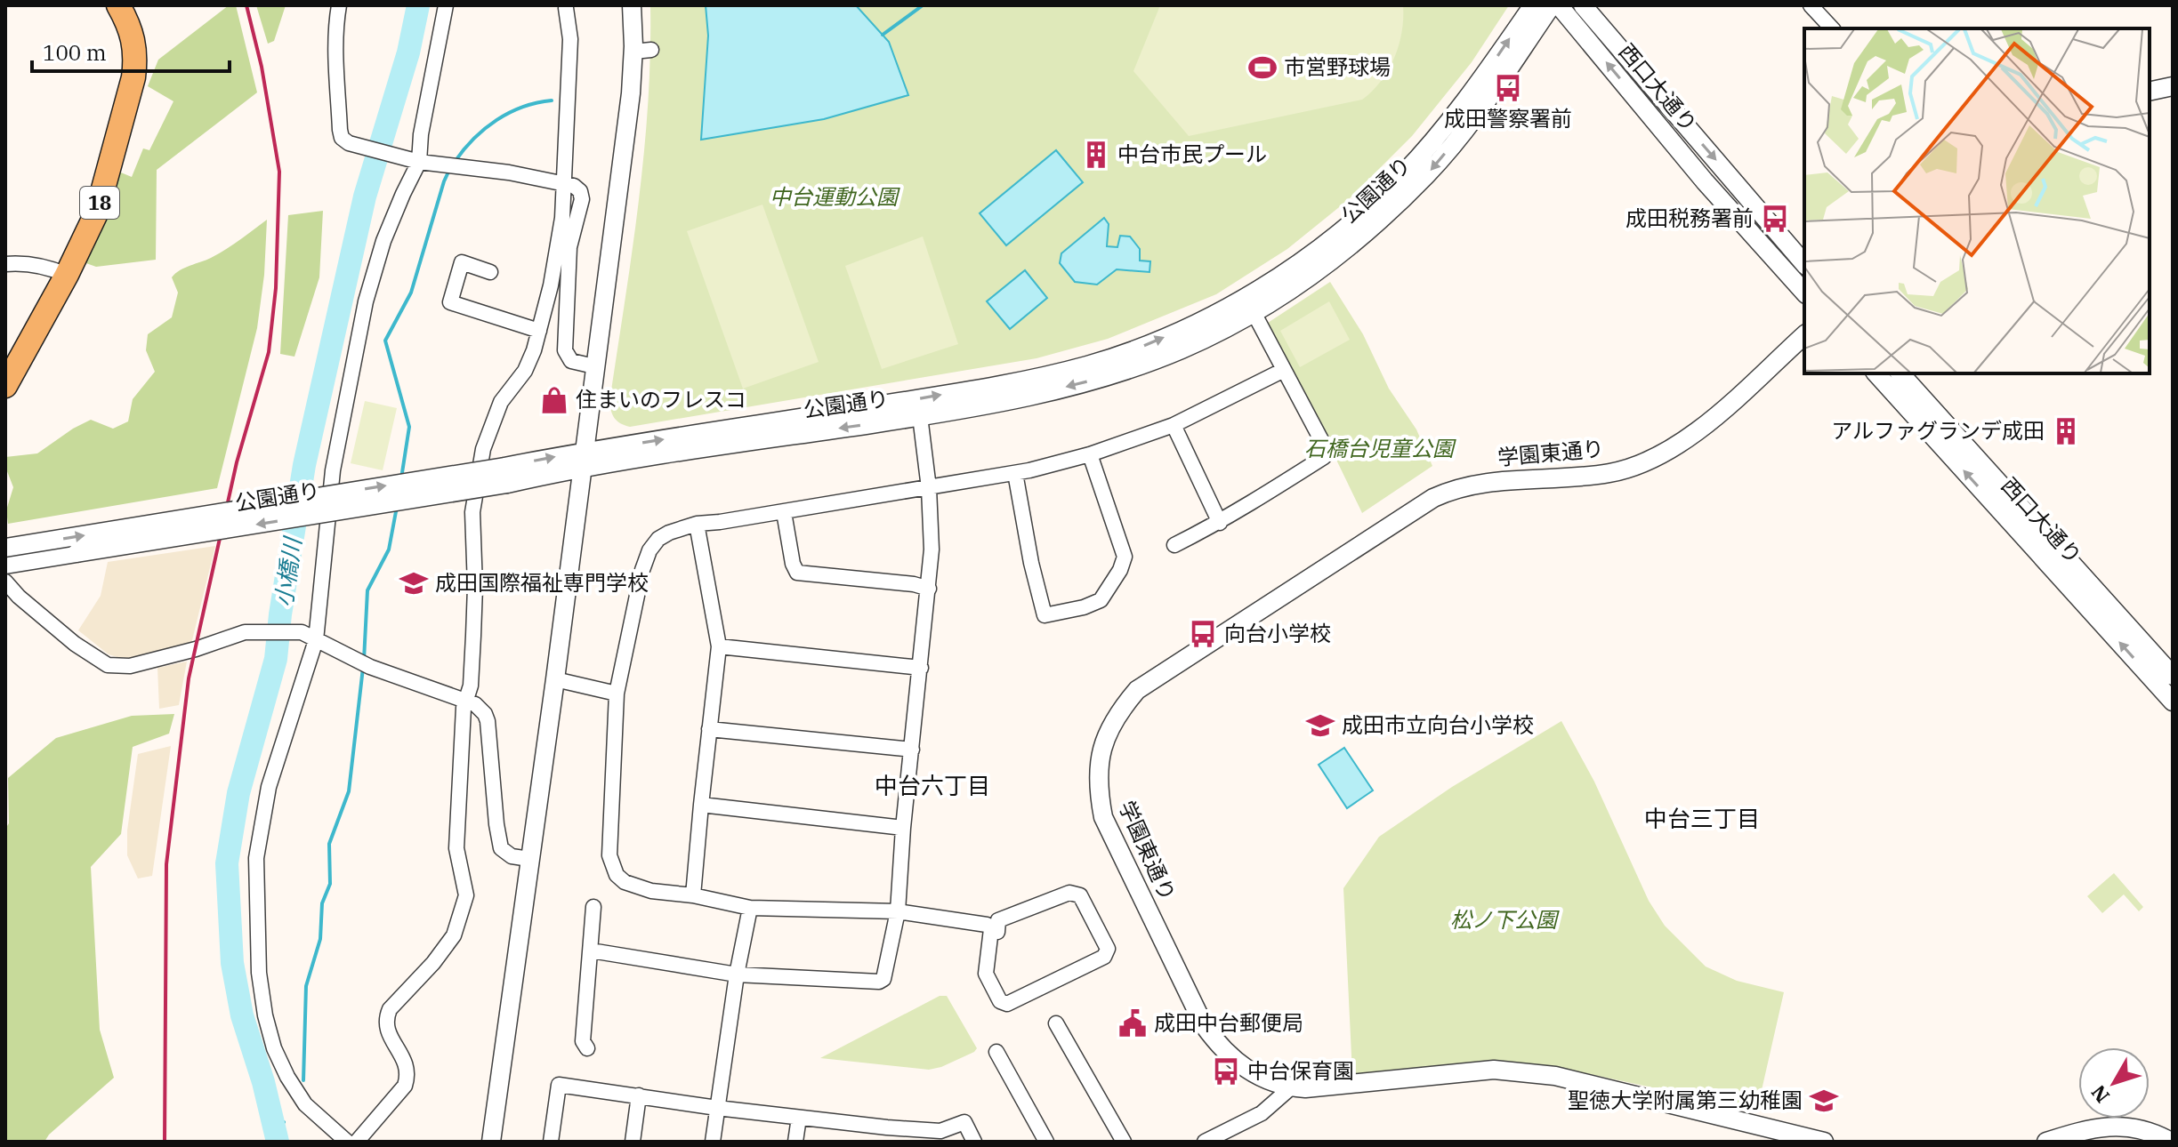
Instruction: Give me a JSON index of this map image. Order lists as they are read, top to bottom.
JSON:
{
  "streets": {
    "main road": ["18"],
    "street": ["西口大通り", "公園通り", "学園東通り"]
  },
  "districts": ["中台六丁目", "中台三丁目"],
  "water": ["小橋川"],
  "parks": ["中台運動公園", "石橋台児童公園", "松ノ下公園"],
  "places": {
    "sports": ["市営野球場"],
    "bus stop": [
      "成田警察署前",
      "成田税務署前",
      "向台小学校",
      "中台保育園"
    ],
    "building": ["中台市民プール", "アルファグランデ成田"],
    "shop": ["住まいのフレスコ"],
    "school or university": ["成田国際福祉専門学校", "成田市立向台小学校", "聖徳大学附属第三幼稚園"],
    "public building": ["成田中台郵便局"]
  },
  "scale_bar": "100 m",
  "north": "bottom left"
}
